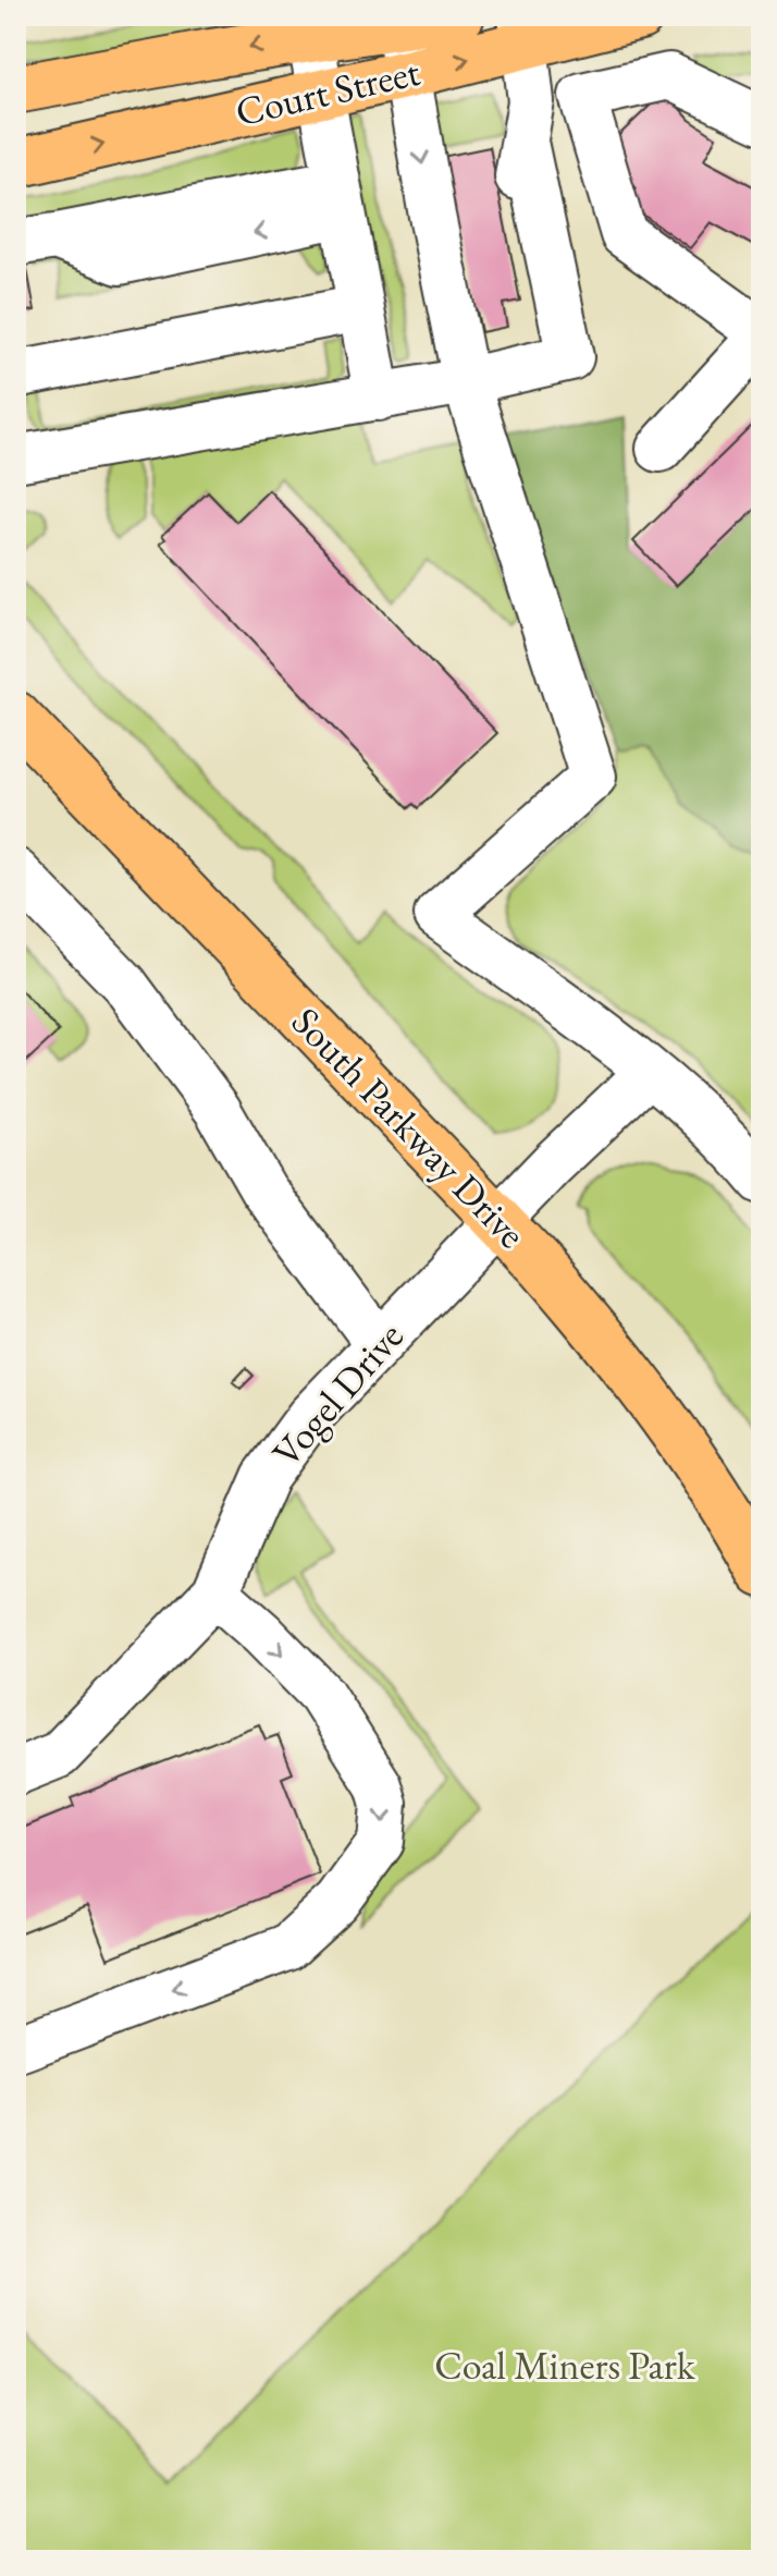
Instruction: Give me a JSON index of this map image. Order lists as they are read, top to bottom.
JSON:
{
  "streets": {
    "main road": ["Court Street", "South Parkway Drive"],
    "street": ["Vogel Drive"]
  },
  "crossings": [
    ["South Parkway Drive", "Vogel Drive"]
  ],
  "parks": ["Coal Miners Park"]
}
